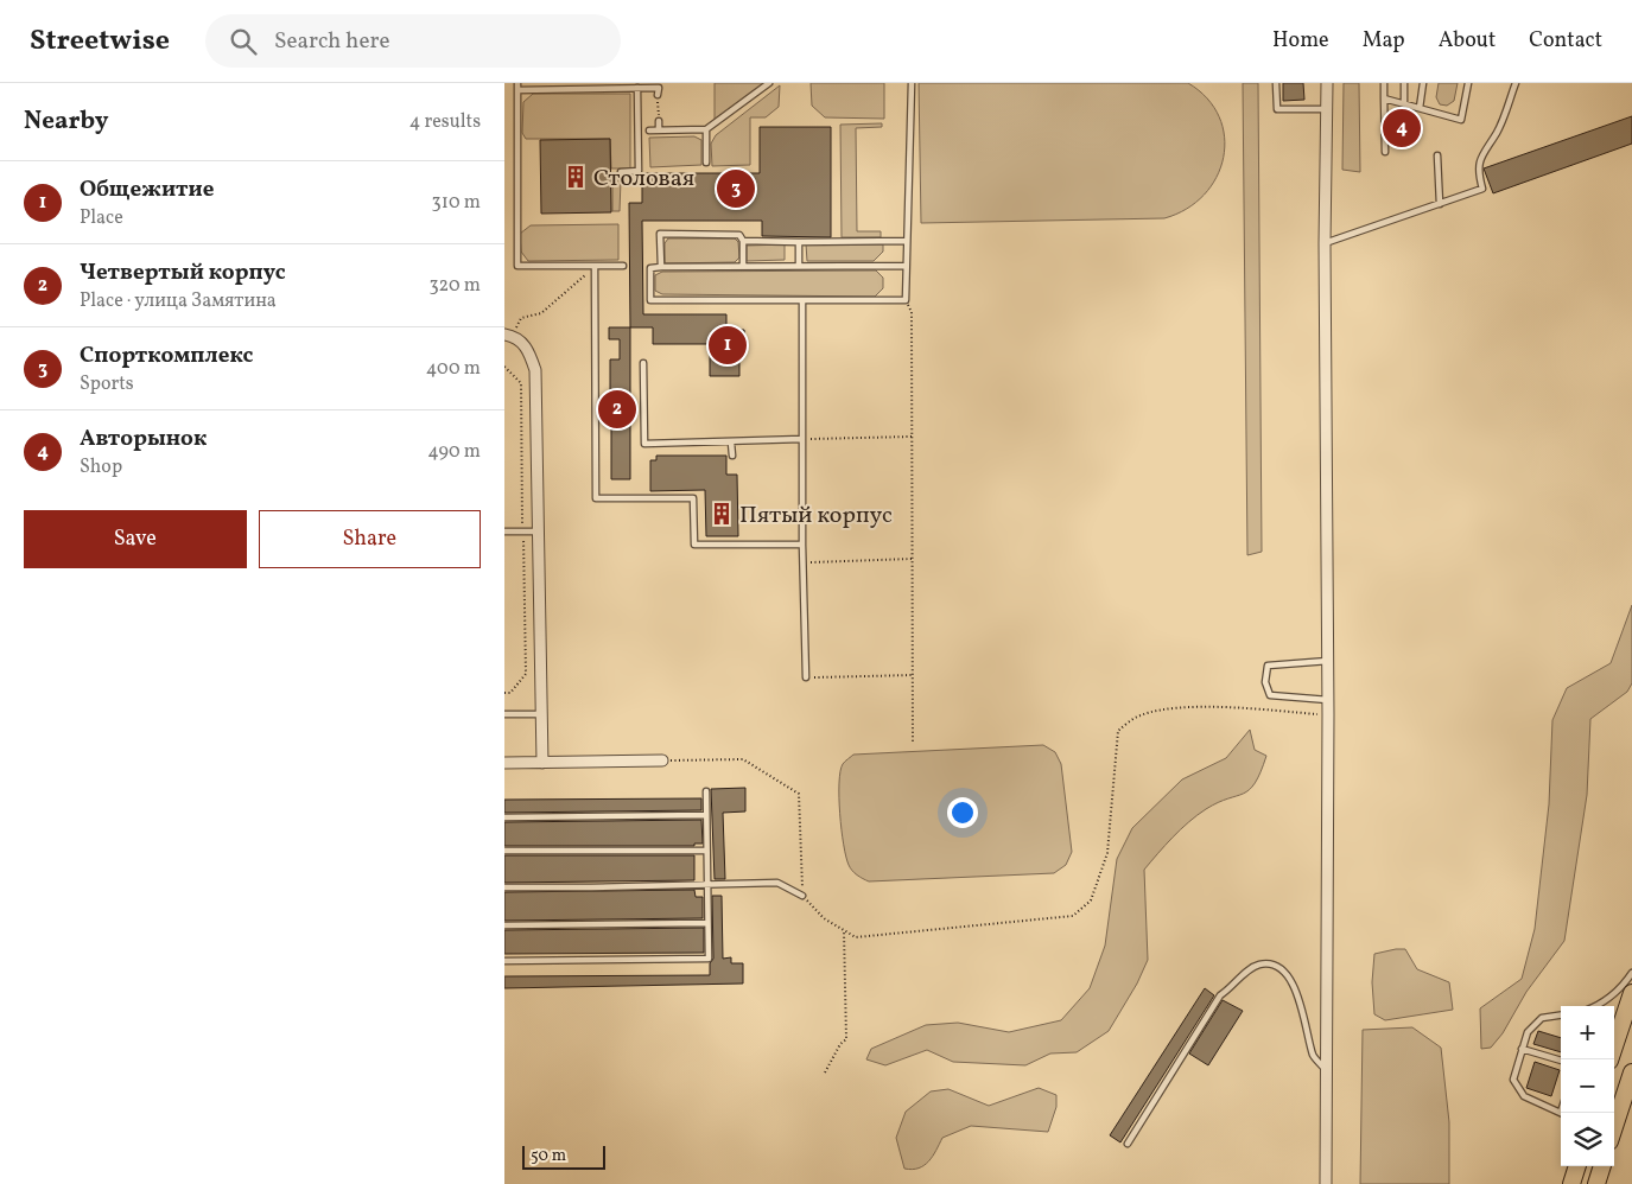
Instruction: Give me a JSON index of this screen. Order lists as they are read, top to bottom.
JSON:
{
  "places": {
    "building": ["Столовая", "Пятый корпус"]
  },
  "scale_bar": "50 m",
  "page": {
    "header": "Streetwise",
    "search": "Search here",
    "nav": [
      "Home",
      "Map",
      "About",
      "Contact"
    ],
    "heading": ["Nearby", "4 results"],
    "pins": [
      "4",
      "3",
      "1",
      "2"
    ],
    "list": [
      {
        "mark": "1",
        "name": "Общежитие",
        "note": "Place",
        "value": "310 m"
      },
      {
        "mark": "2",
        "name": "Четвертый корпус",
        "note": "Place · улица Замятина",
        "value": "320 m"
      },
      {
        "mark": "3",
        "name": "Спорткомплекс",
        "note": "Sports",
        "value": "400 m"
      },
      {
        "mark": "4",
        "name": "Авторынок",
        "note": "Shop",
        "value": "490 m"
      }
    ],
    "buttons": ["Save", "Share"],
    "map_buttons": ["+", "−"],
    "scale": "50 m"
  }
}
